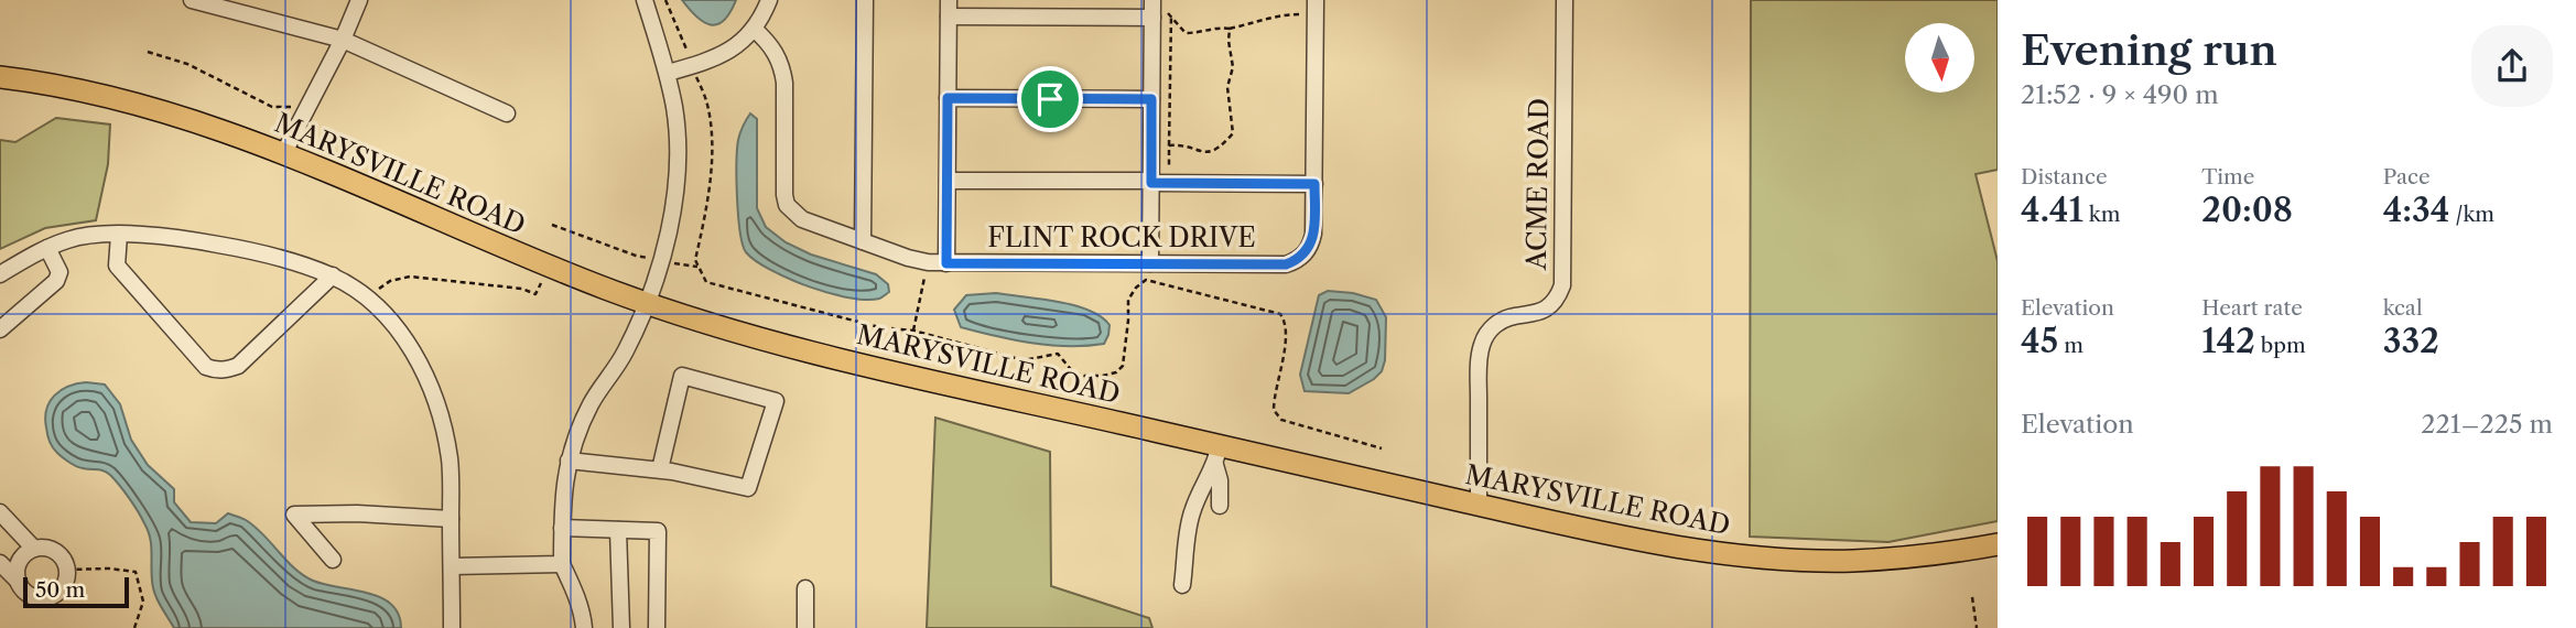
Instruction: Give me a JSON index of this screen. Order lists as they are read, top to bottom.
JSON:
{
  "streets": {
    "highway": ["MARYSVILLE ROAD"],
    "street": ["ACME ROAD", "FLINT ROCK DRIVE"]
  },
  "crossings": [
    ["MARYSVILLE ROAD", "ACME ROAD"]
  ],
  "scale_bar": "50 m",
  "north": "bottom",
  "page": {
    "heading": ["Evening run", "21:52 · 9 × 490 m"],
    "stats": [
      ["Distance", "4.41 km"],
      ["Time", "20:08"],
      ["Pace", "4:34 /km"],
      ["Elevation", "45 m"],
      ["Heart rate", "142 bpm"],
      ["kcal", "332"]
    ],
    "chart": ["Elevation", "221–225 m"],
    "scale": "50 m"
  }
}
